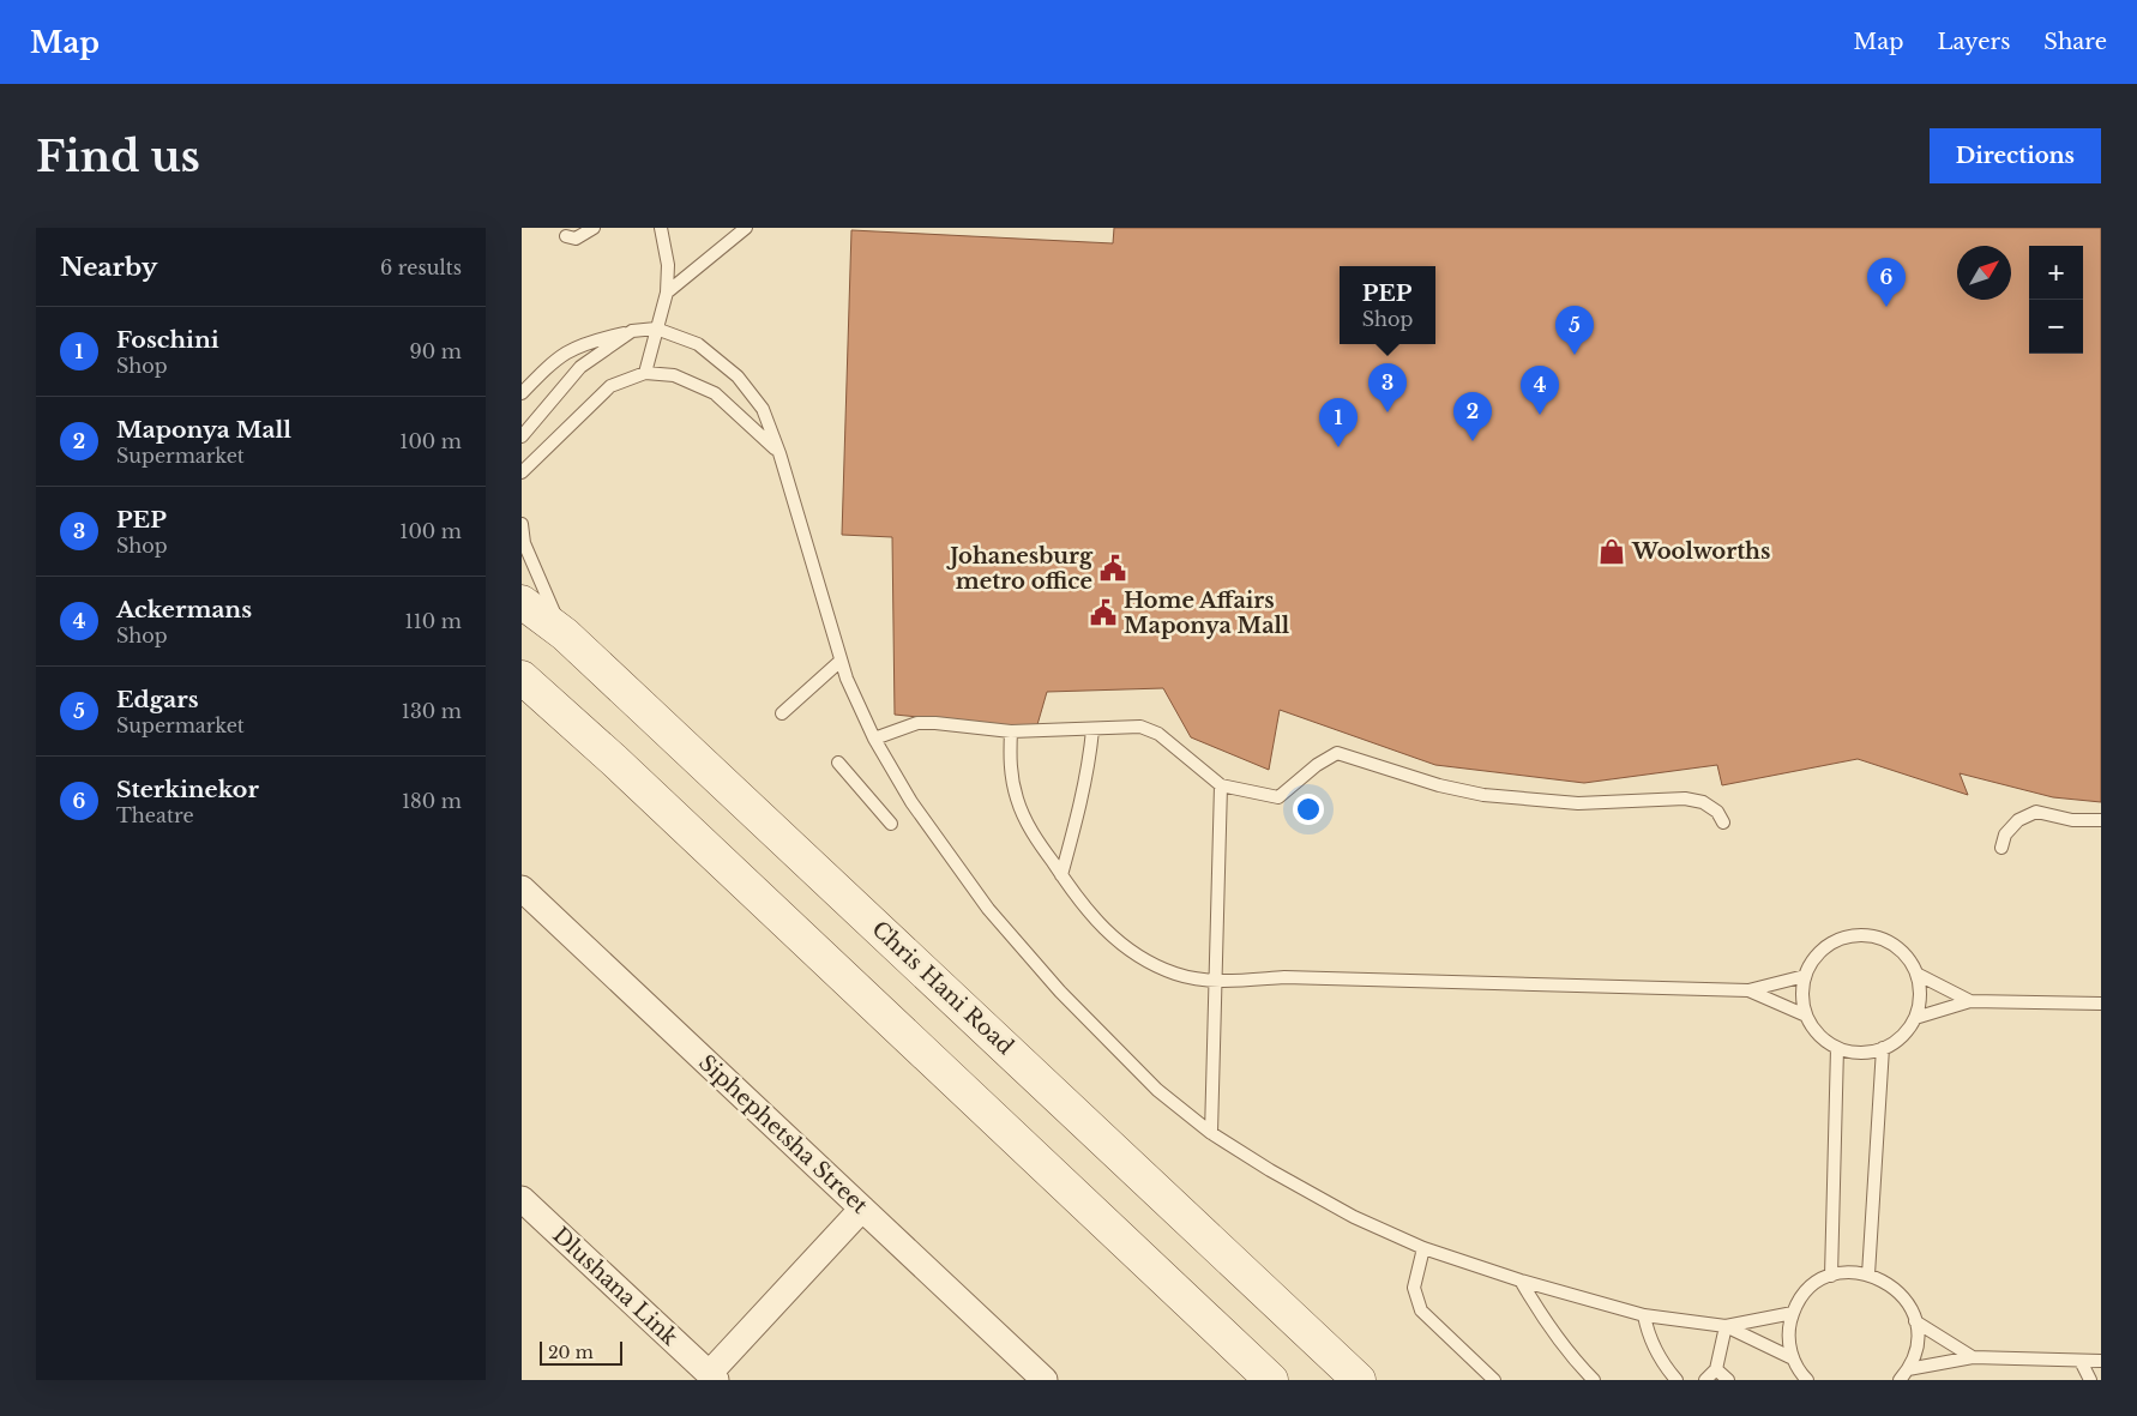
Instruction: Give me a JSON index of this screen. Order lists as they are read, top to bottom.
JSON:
{
  "streets": {
    "main road": ["Chris Hani Road"],
    "street": ["Siphephetsha Street", "Dlushana Link"]
  },
  "crossings": [
    ["Siphephetsha Street", "Dlushana Link"]
  ],
  "places": {
    "shop": ["Woolworths"],
    "public building": ["Johanesburg metro office", "Home Affairs Maponya Mall"]
  },
  "scale_bar": "20 m",
  "north": "top right",
  "page": {
    "header": "Map",
    "nav": ["Map", "Layers", "Share"],
    "buttons": "Directions",
    "title": "Find us",
    "heading": ["Nearby", "6 results"],
    "map_buttons": ["+", "−"],
    "pins": [
      "6",
      "5",
      "3",
      "4",
      "2",
      "1"
    ],
    "popup": ["PEP", "Shop"],
    "list": [
      {
        "mark": "1",
        "name": "Foschini",
        "note": "Shop",
        "value": "90 m"
      },
      {
        "mark": "2",
        "name": "Maponya Mall",
        "note": "Supermarket",
        "value": "100 m"
      },
      {
        "mark": "3",
        "name": "PEP",
        "note": "Shop",
        "value": "100 m"
      },
      {
        "mark": "4",
        "name": "Ackermans",
        "note": "Shop",
        "value": "110 m"
      },
      {
        "mark": "5",
        "name": "Edgars",
        "note": "Supermarket",
        "value": "130 m"
      },
      {
        "mark": "6",
        "name": "Sterkinekor",
        "note": "Theatre",
        "value": "180 m"
      }
    ],
    "scale": "20 m"
  }
}
